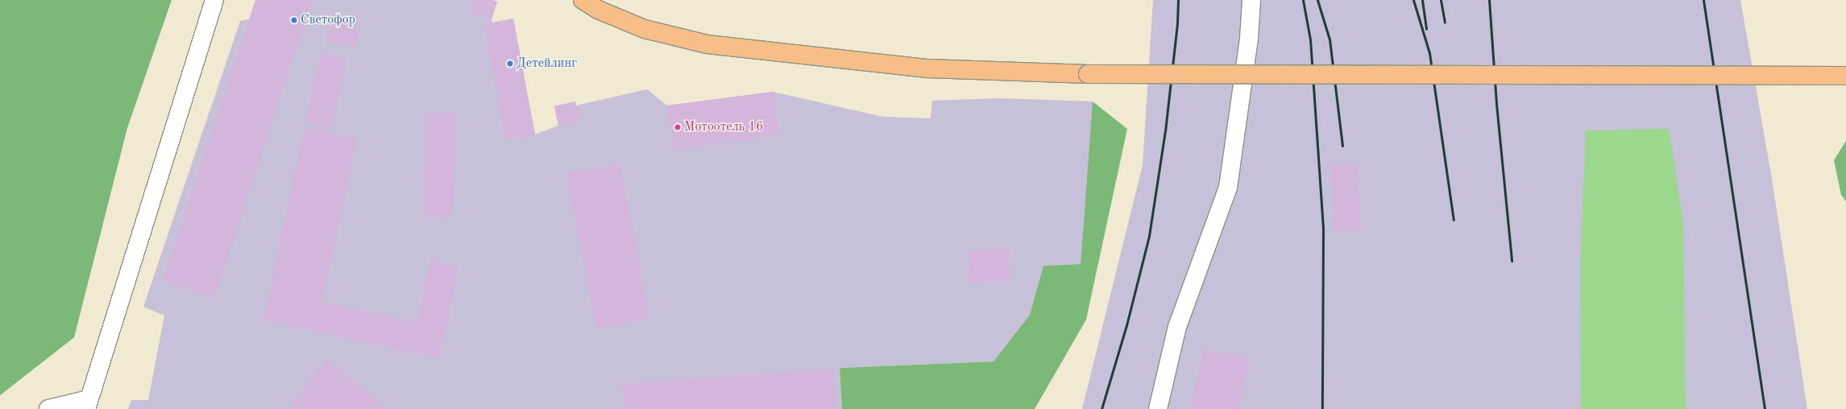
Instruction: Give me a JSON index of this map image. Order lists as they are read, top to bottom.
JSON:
{
  "places": ["Светофор", "Детейлинг", "Мотоотель 16"]
}
